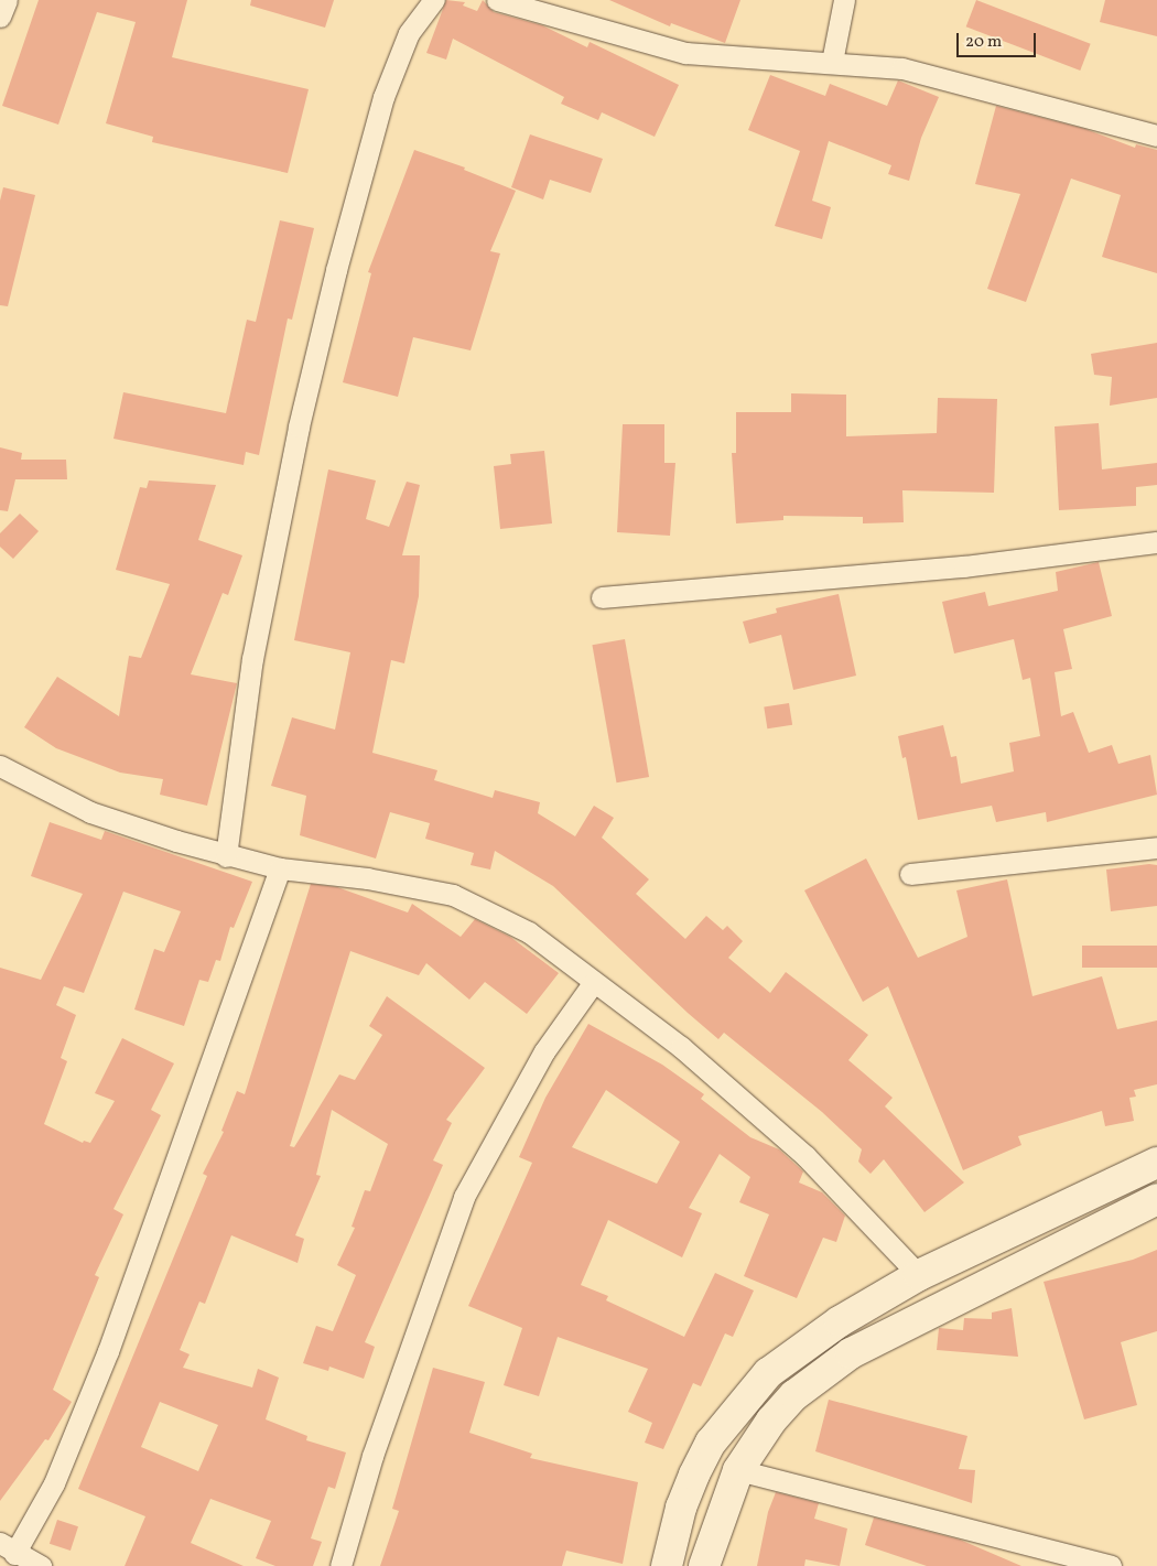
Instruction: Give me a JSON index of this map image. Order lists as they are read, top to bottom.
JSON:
{
  "scale_bar": "20 m"
}
